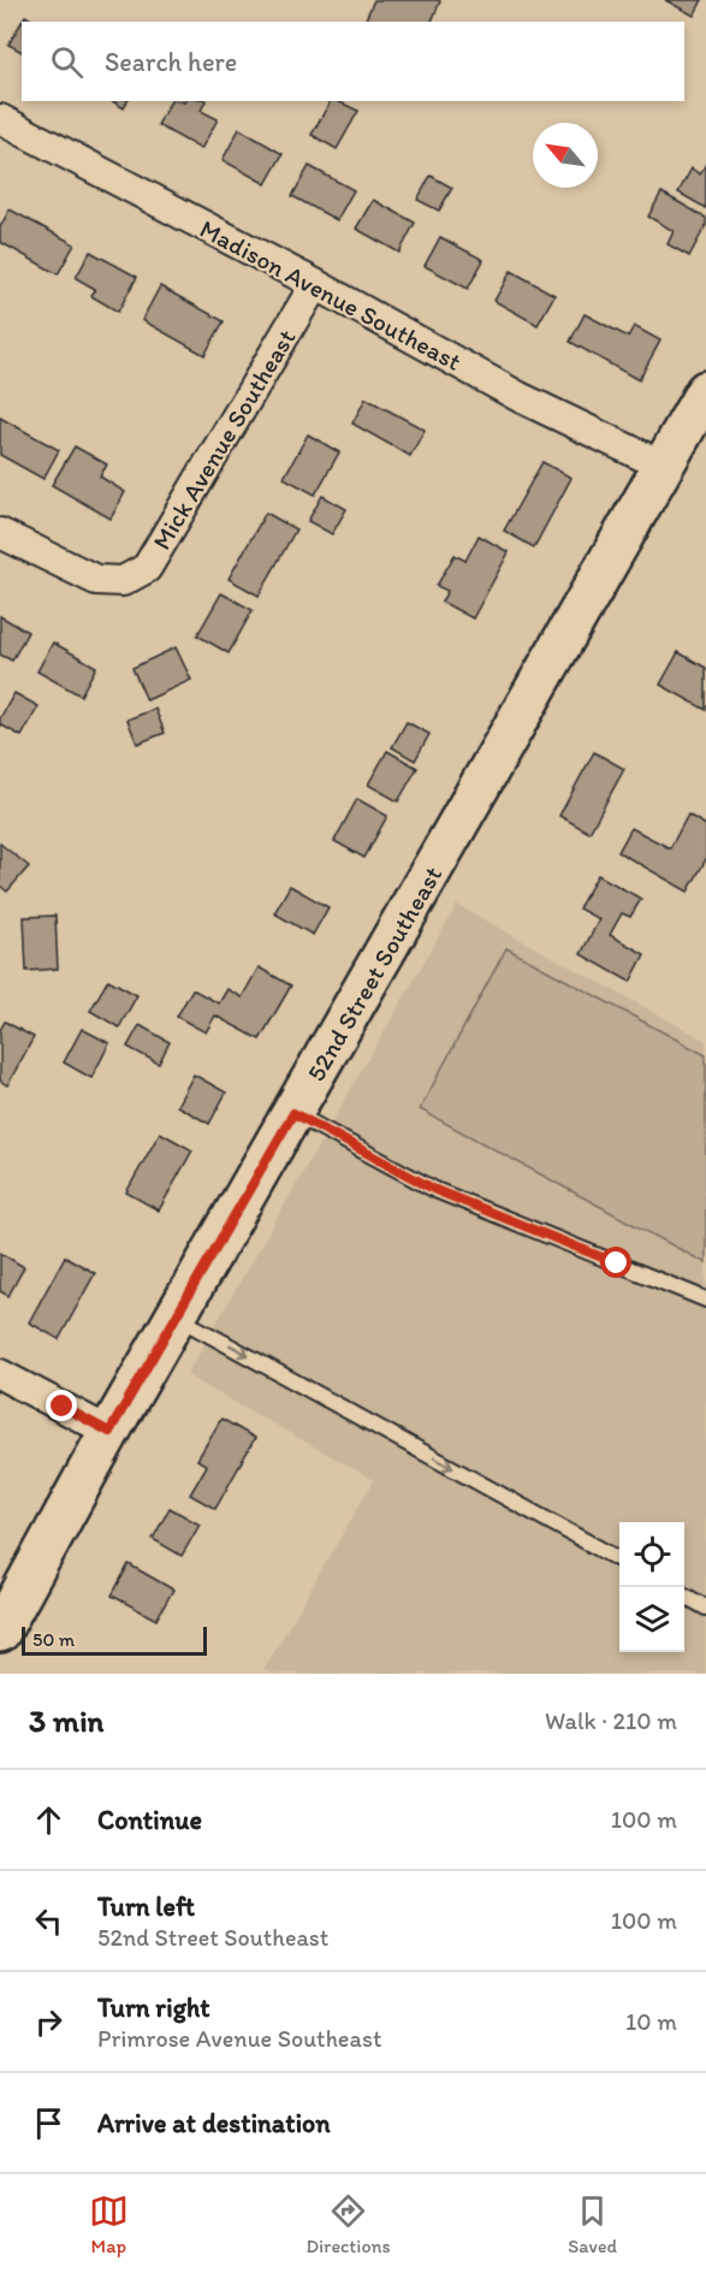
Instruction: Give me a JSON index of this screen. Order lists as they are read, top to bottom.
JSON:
{
  "streets": {
    "main road": ["52nd Street Southeast"],
    "street": ["Madison Avenue Southeast", "Mick Avenue Southeast"]
  },
  "crossings": [
    ["Madison Avenue Southeast", "Mick Avenue Southeast"],
    ["Madison Avenue Southeast", "52nd Street Southeast"]
  ],
  "scale_bar": "50 m",
  "north": "top left",
  "page": {
    "search": "Search here",
    "scale": "50 m",
    "heading": ["3 min", "Walk · 210 m"],
    "list": [
      ["Continue", "100 m"],
      ["Turn left", "52nd Street Southeast", "100 m"],
      ["Turn right", "Primrose Avenue Southeast", "10 m"],
      "Arrive at destination"
    ],
    "nav": ["Map", "Directions", "Saved"]
  }
}
